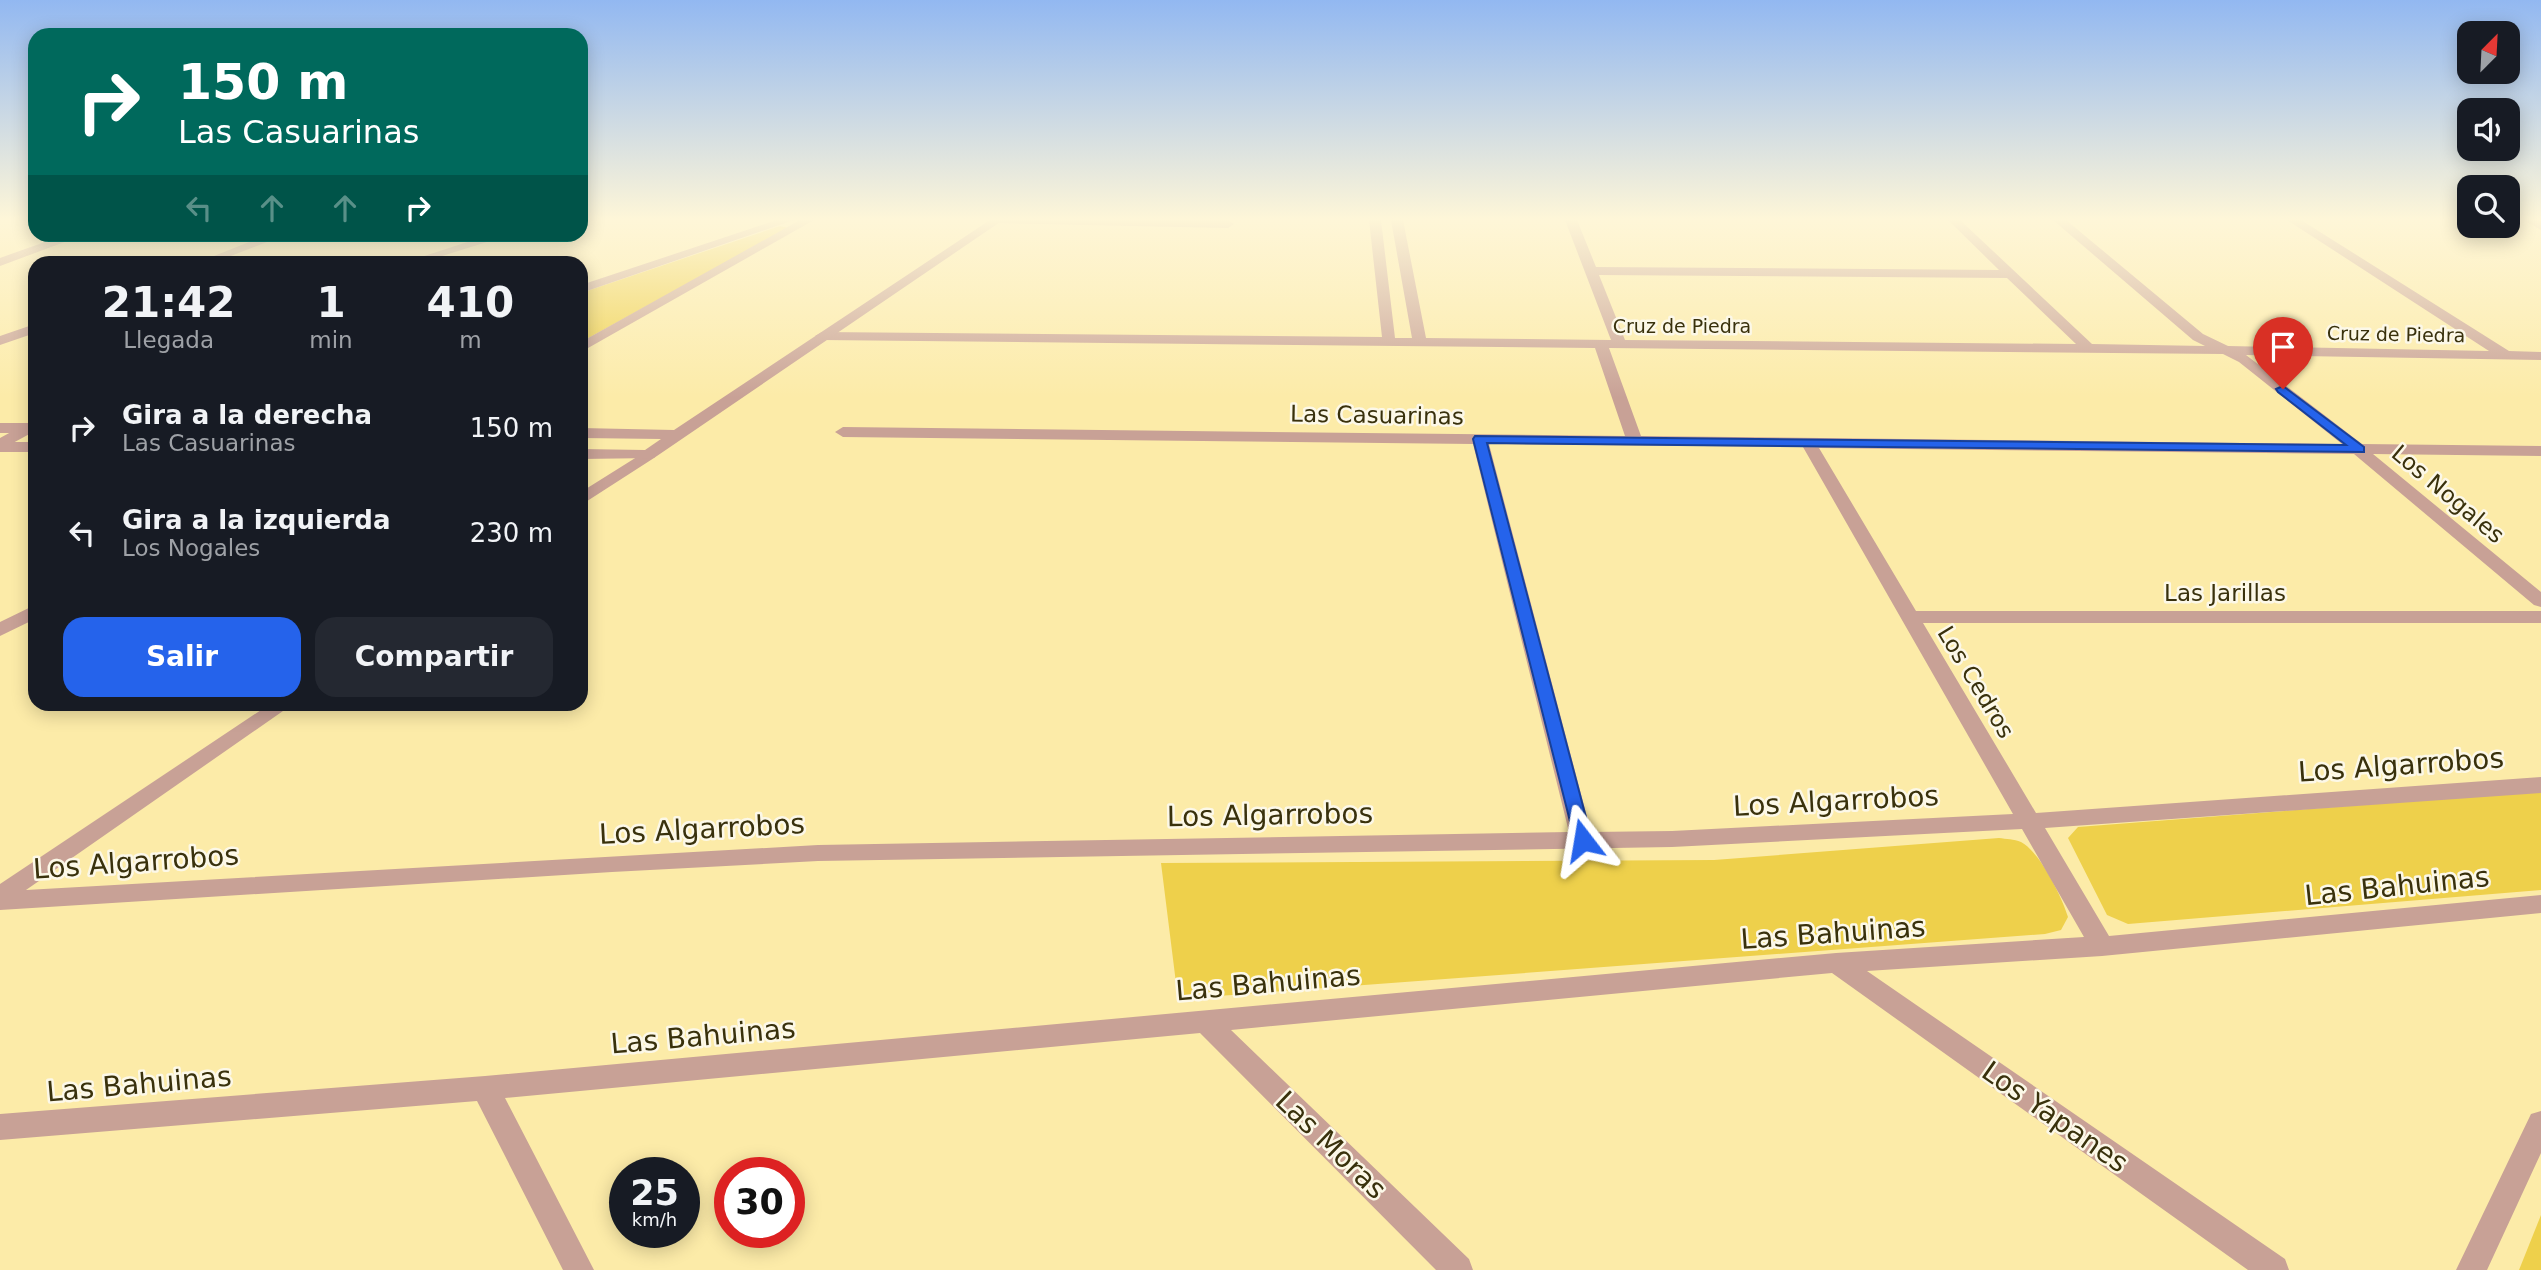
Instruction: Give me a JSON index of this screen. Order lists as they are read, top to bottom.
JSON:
{
  "streets": {
    "street": [
      "Cruz de Piedra",
      "Las Casuarinas",
      "Los Nogales",
      "Las Jarillas",
      "Los Cedros",
      "Los Algarrobos",
      "Las Bahuinas",
      "Los Yapanes",
      "Las Moras"
    ]
  },
  "crossings": [
    ["Cruz de Piedra", "Los Nogales"],
    ["Las Casuarinas", "Los Nogales"],
    ["Las Casuarinas", "Los Cedros"],
    ["Las Jarillas", "Los Cedros"],
    ["Los Cedros", "Los Algarrobos"],
    ["Los Cedros", "Las Bahuinas"],
    ["Las Bahuinas", "Los Yapanes"],
    ["Las Bahuinas", "Las Moras"]
  ],
  "north": "top right",
  "page": {
    "turn": ["150 m", "Las Casuarinas"],
    "eta": [
      "21:42",
      "Llegada",
      "1",
      "min",
      "410",
      "m"
    ],
    "list": [
      {
        "name": "Gira a la derecha",
        "note": "Las Casuarinas",
        "value": "150 m"
      },
      {
        "name": "Gira a la izquierda",
        "note": "Los Nogales",
        "value": "230 m"
      }
    ],
    "buttons": ["Salir", "Compartir"],
    "speed": "25 km/h",
    "limit": "30"
  }
}
